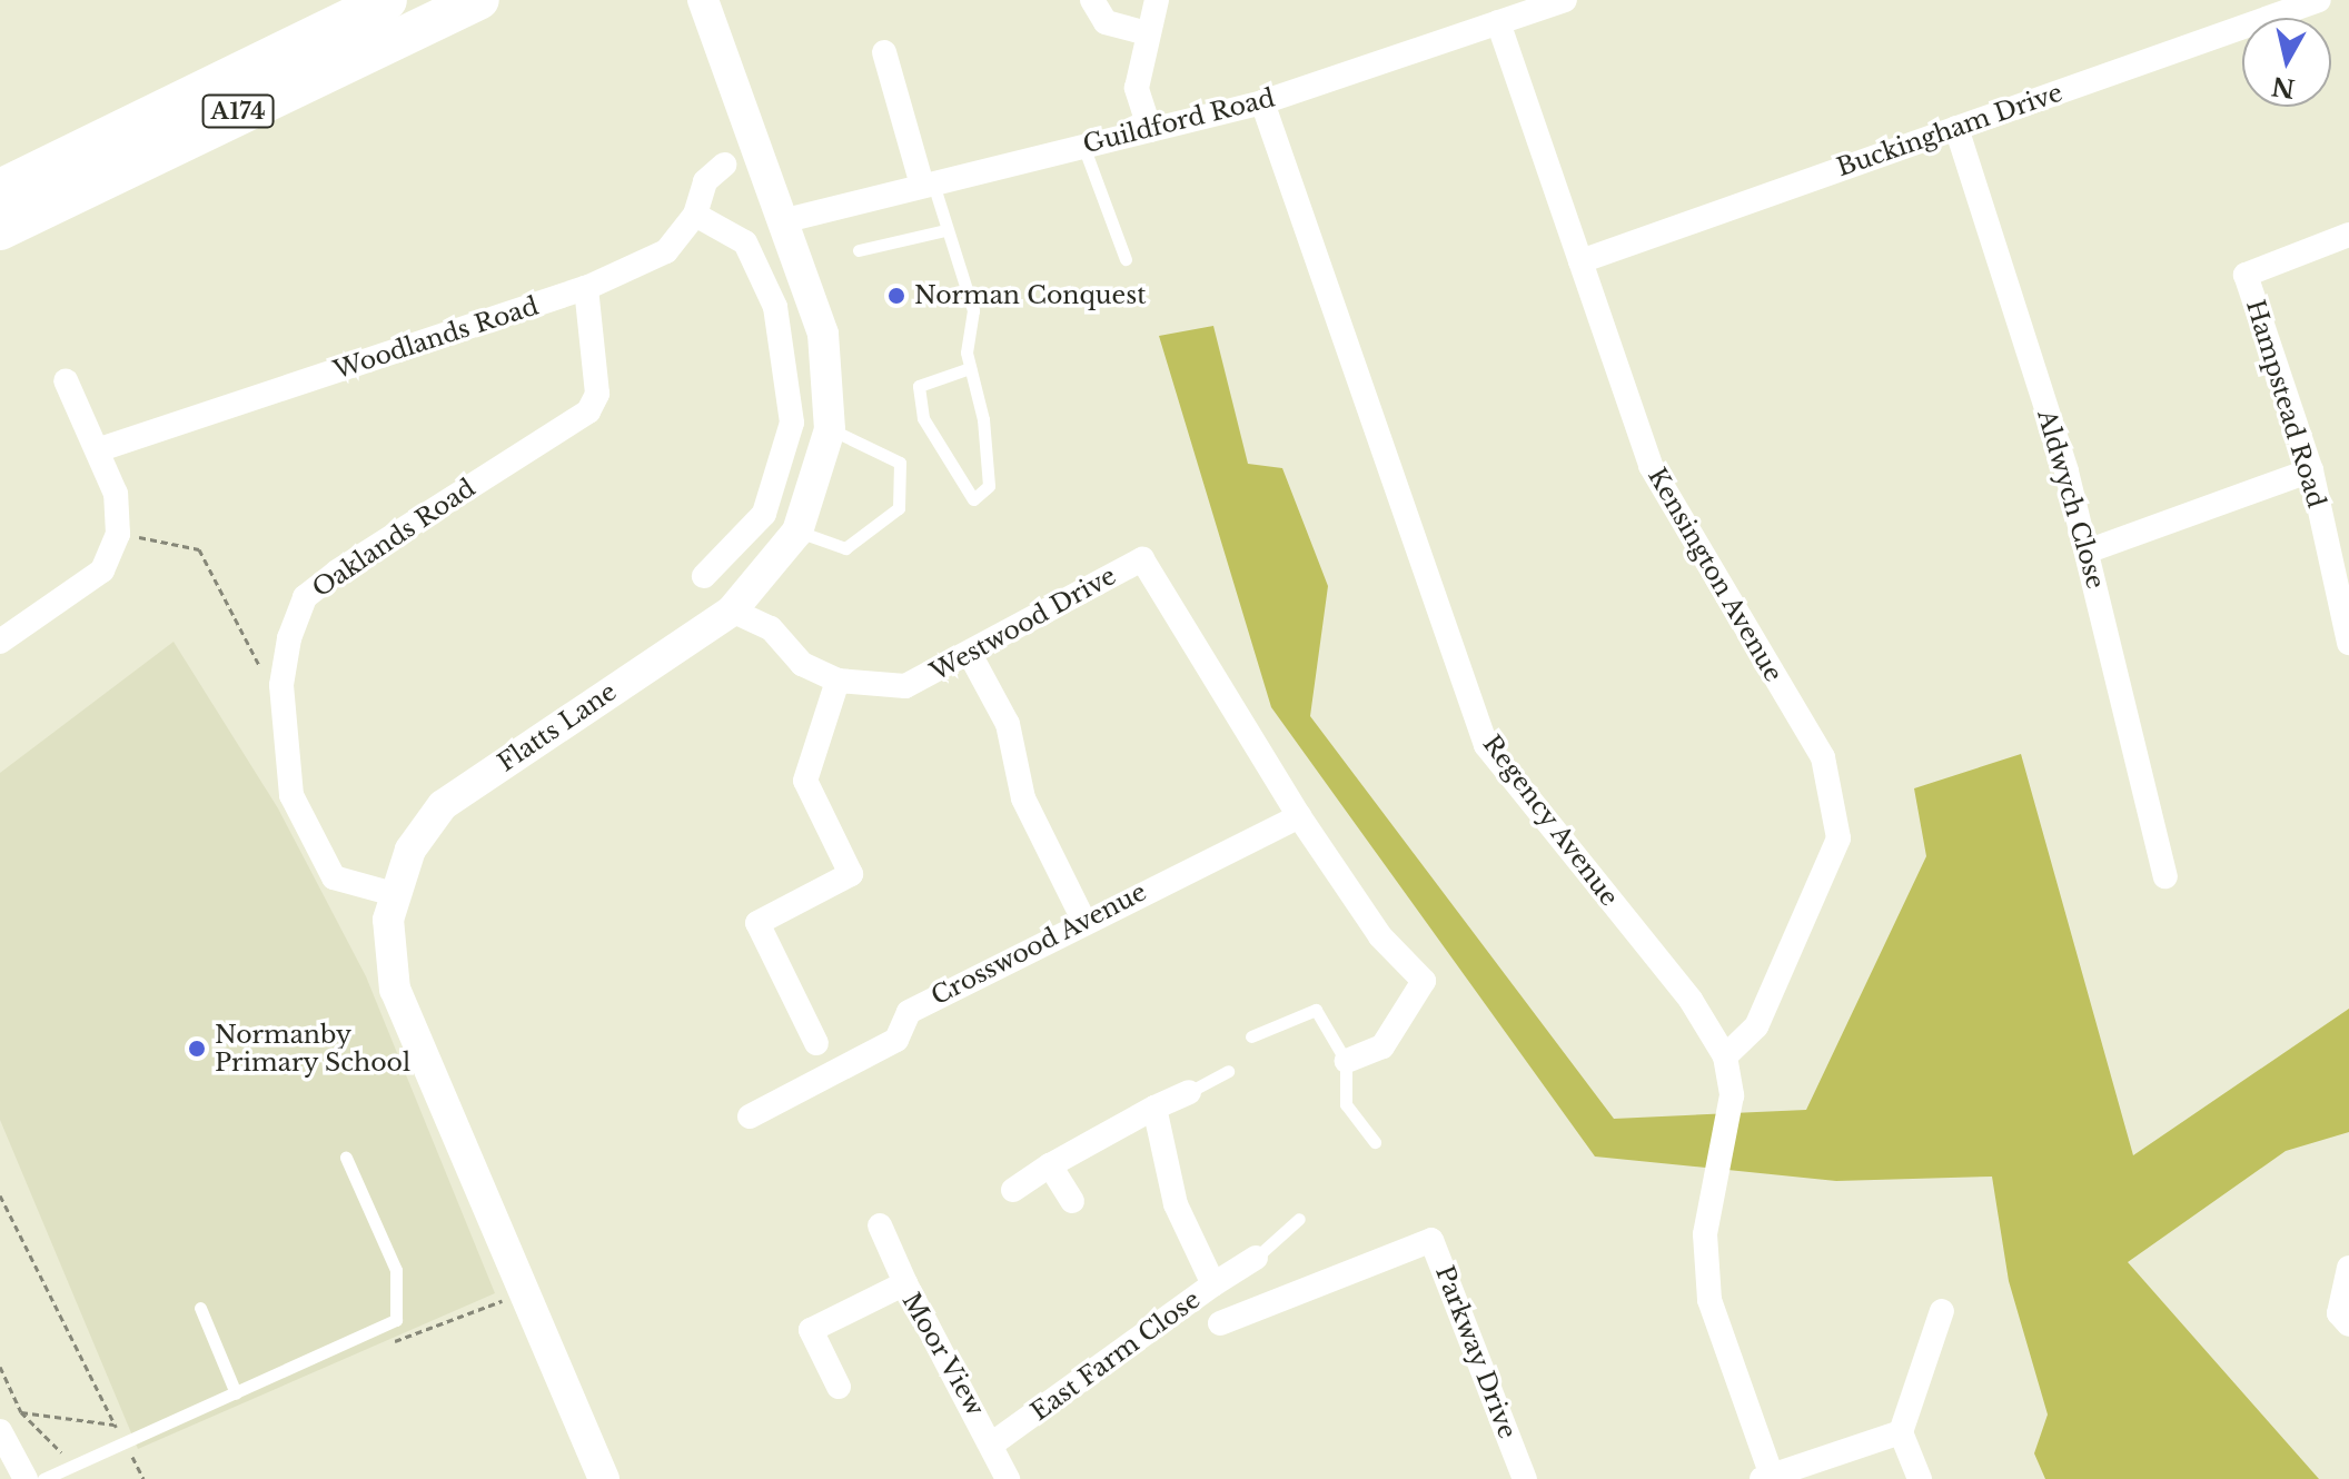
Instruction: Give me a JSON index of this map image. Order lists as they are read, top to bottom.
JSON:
{
  "streets": {
    "highway": ["A174"],
    "street": [
      "Guildford Road",
      "Buckingham Drive",
      "Woodlands Road",
      "Hampstead Road",
      "Aldwych Close",
      "Oaklands Road",
      "Kensington Avenue",
      "Westwood Drive",
      "Flatts Lane",
      "Regency Avenue",
      "Crosswood Avenue",
      "Parkway Drive",
      "Moor View",
      "East Farm Close"
    ]
  },
  "crossings": [
    ["Guildford Road", "Kensington Avenue"],
    ["Guildford Road", "Flatts Lane"],
    ["Guildford Road", "Regency Avenue"],
    ["Buckingham Drive", "Aldwych Close"],
    ["Buckingham Drive", "Kensington Avenue"],
    ["Woodlands Road", "Oaklands Road"],
    ["Oaklands Road", "Flatts Lane"],
    ["Kensington Avenue", "Regency Avenue"],
    ["Westwood Drive", "Flatts Lane"],
    ["Westwood Drive", "Crosswood Avenue"],
    ["Moor View", "East Farm Close"]
  ],
  "places": ["Norman Conquest", "Normanby Primary School"],
  "north": "bottom"
}
